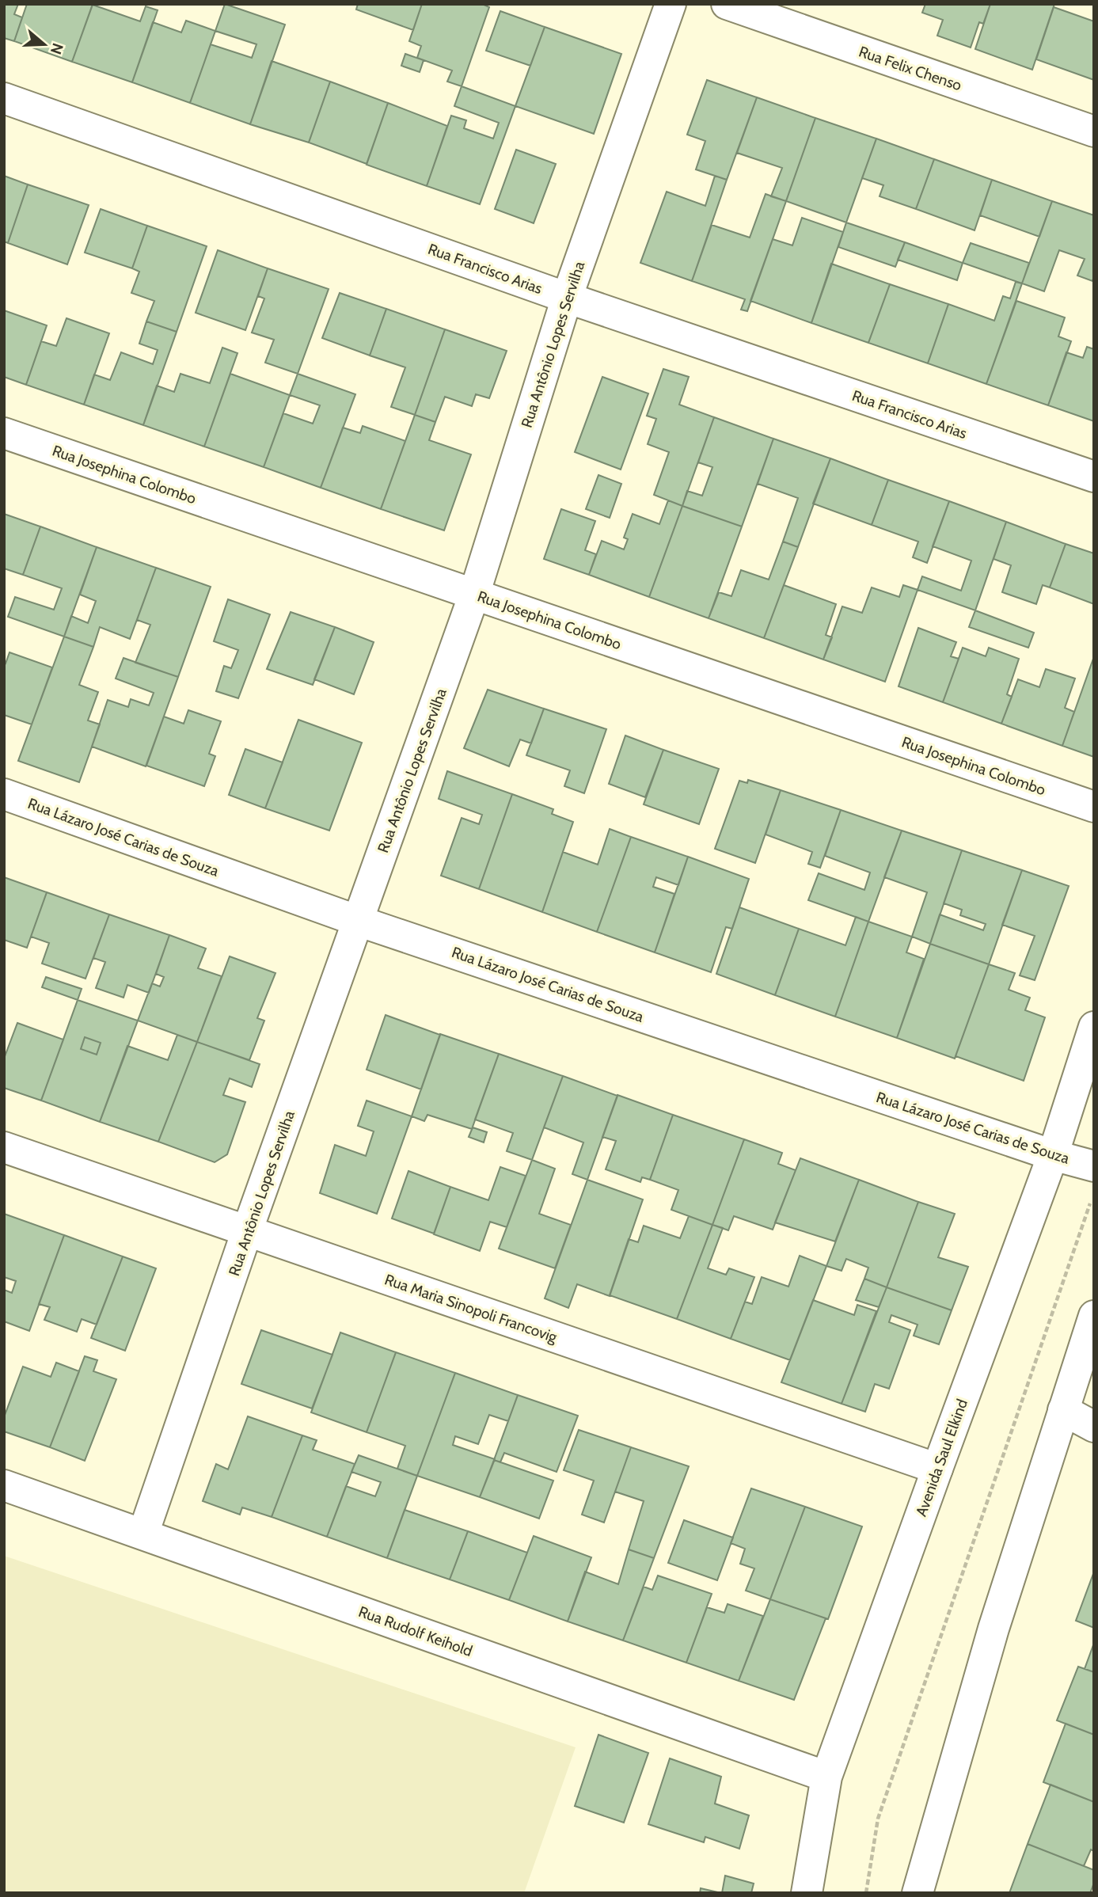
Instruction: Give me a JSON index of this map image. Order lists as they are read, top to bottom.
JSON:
{
  "streets": {
    "street": [
      "Rua Felix Chenso",
      "Rua Francisco Arias",
      "Rua Antônio Lopes Servilha",
      "Rua Josephina Colombo",
      "Rua Lázaro José Carias de Souza",
      "Rua Maria Sinopoli Francovig",
      "Avenida Saul Elkind",
      "Rua Rudolf Keihold"
    ]
  },
  "crossings": [
    ["Rua Francisco Arias", "Rua Antônio Lopes Servilha"],
    ["Rua Antônio Lopes Servilha", "Rua Josephina Colombo"],
    ["Rua Antônio Lopes Servilha", "Rua Lázaro José Carias de Souza"],
    ["Rua Antônio Lopes Servilha", "Rua Maria Sinopoli Francovig"],
    ["Rua Antônio Lopes Servilha", "Rua Rudolf Keihold"],
    ["Rua Lázaro José Carias de Souza", "Avenida Saul Elkind"],
    ["Rua Maria Sinopoli Francovig", "Avenida Saul Elkind"],
    ["Avenida Saul Elkind", "Rua Rudolf Keihold"]
  ],
  "north": "right"
}
